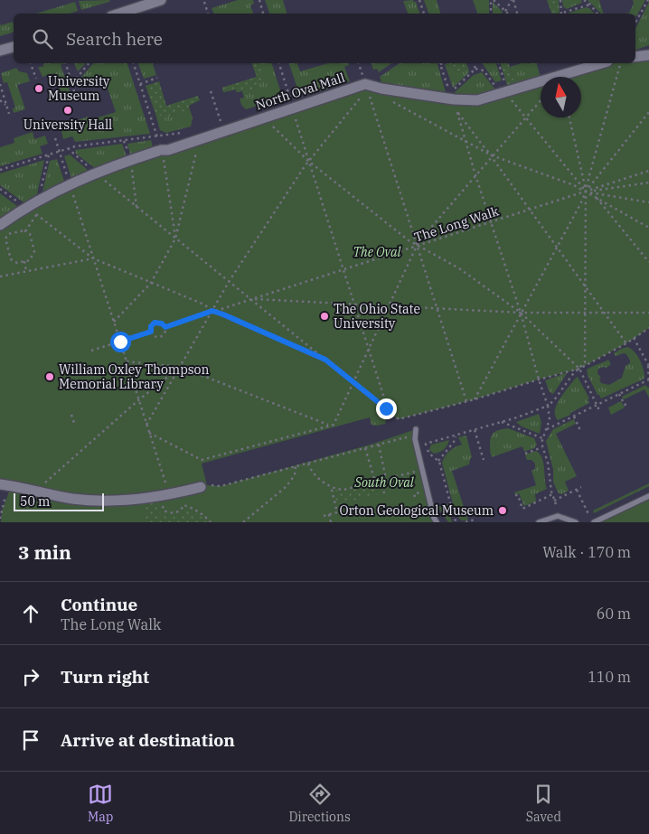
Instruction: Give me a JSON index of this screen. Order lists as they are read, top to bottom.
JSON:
{
  "streets": {
    "street": ["North Oval Mall"],
    "path": ["The Long Walk"]
  },
  "parks": ["The Oval", "South Oval"],
  "places": [
    "University Museum",
    "University Hall",
    "The Ohio State University",
    "William Oxley Thompson Memorial Library",
    "Orton Geological Museum"
  ],
  "scale_bar": "50 m",
  "north": "top",
  "page": {
    "search": "Search here",
    "scale": "50 m",
    "heading": ["3 min", "Walk · 170 m"],
    "list": [
      ["Continue", "The Long Walk", "60 m"],
      ["Turn right", "110 m"],
      "Arrive at destination"
    ],
    "nav": ["Map", "Directions", "Saved"]
  }
}
